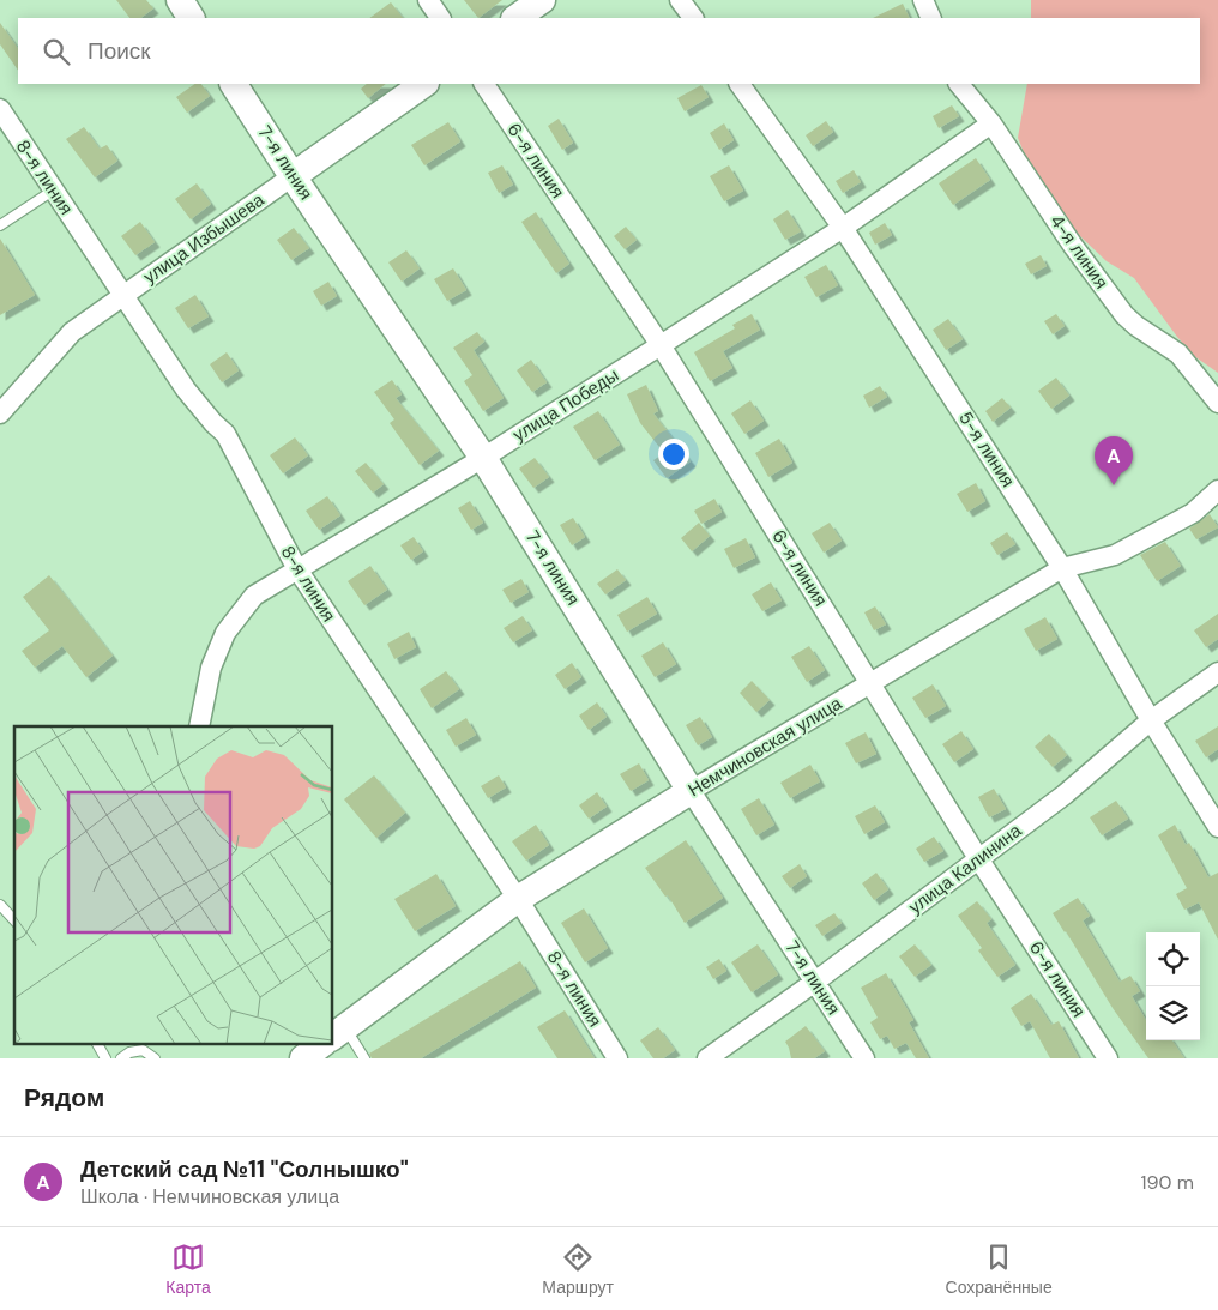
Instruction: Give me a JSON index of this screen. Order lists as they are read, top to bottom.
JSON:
{
  "streets": {
    "main road": ["7-я линия", "улица Избышева", "Немчиновская улица"],
    "street": [
      "6-я линия",
      "8-я линия",
      "4-я линия",
      "улица Победы",
      "5-я линия",
      "улица Калинина"
    ]
  },
  "crossings": [
    ["6-я линия", "улица Победы"],
    ["6-я линия", "Немчиновская улица"],
    ["6-я линия", "улица Калинина"],
    ["7-я линия", "улица Избышева"],
    ["7-я линия", "улица Победы"],
    ["7-я линия", "Немчиновская улица"],
    ["7-я линия", "улица Калинина"],
    ["8-я линия", "улица Избышева"],
    ["8-я линия", "улица Победы"],
    ["8-я линия", "Немчиновская улица"],
    ["4-я линия", "улица Победы"],
    ["улица Победы", "5-я линия"],
    ["5-я линия", "Немчиновская улица"],
    ["5-я линия", "улица Калинина"]
  ],
  "page": {
    "search": "Поиск",
    "pins": "A",
    "heading": "Рядом",
    "list": [
      {
        "mark": "A",
        "name": "Детский сад №11 \"Солнышко\"",
        "note": "Школа · Немчиновская улица",
        "value": "190 m"
      }
    ],
    "nav": ["Карта", "Маршрут", "Сохранённые"]
  }
}
